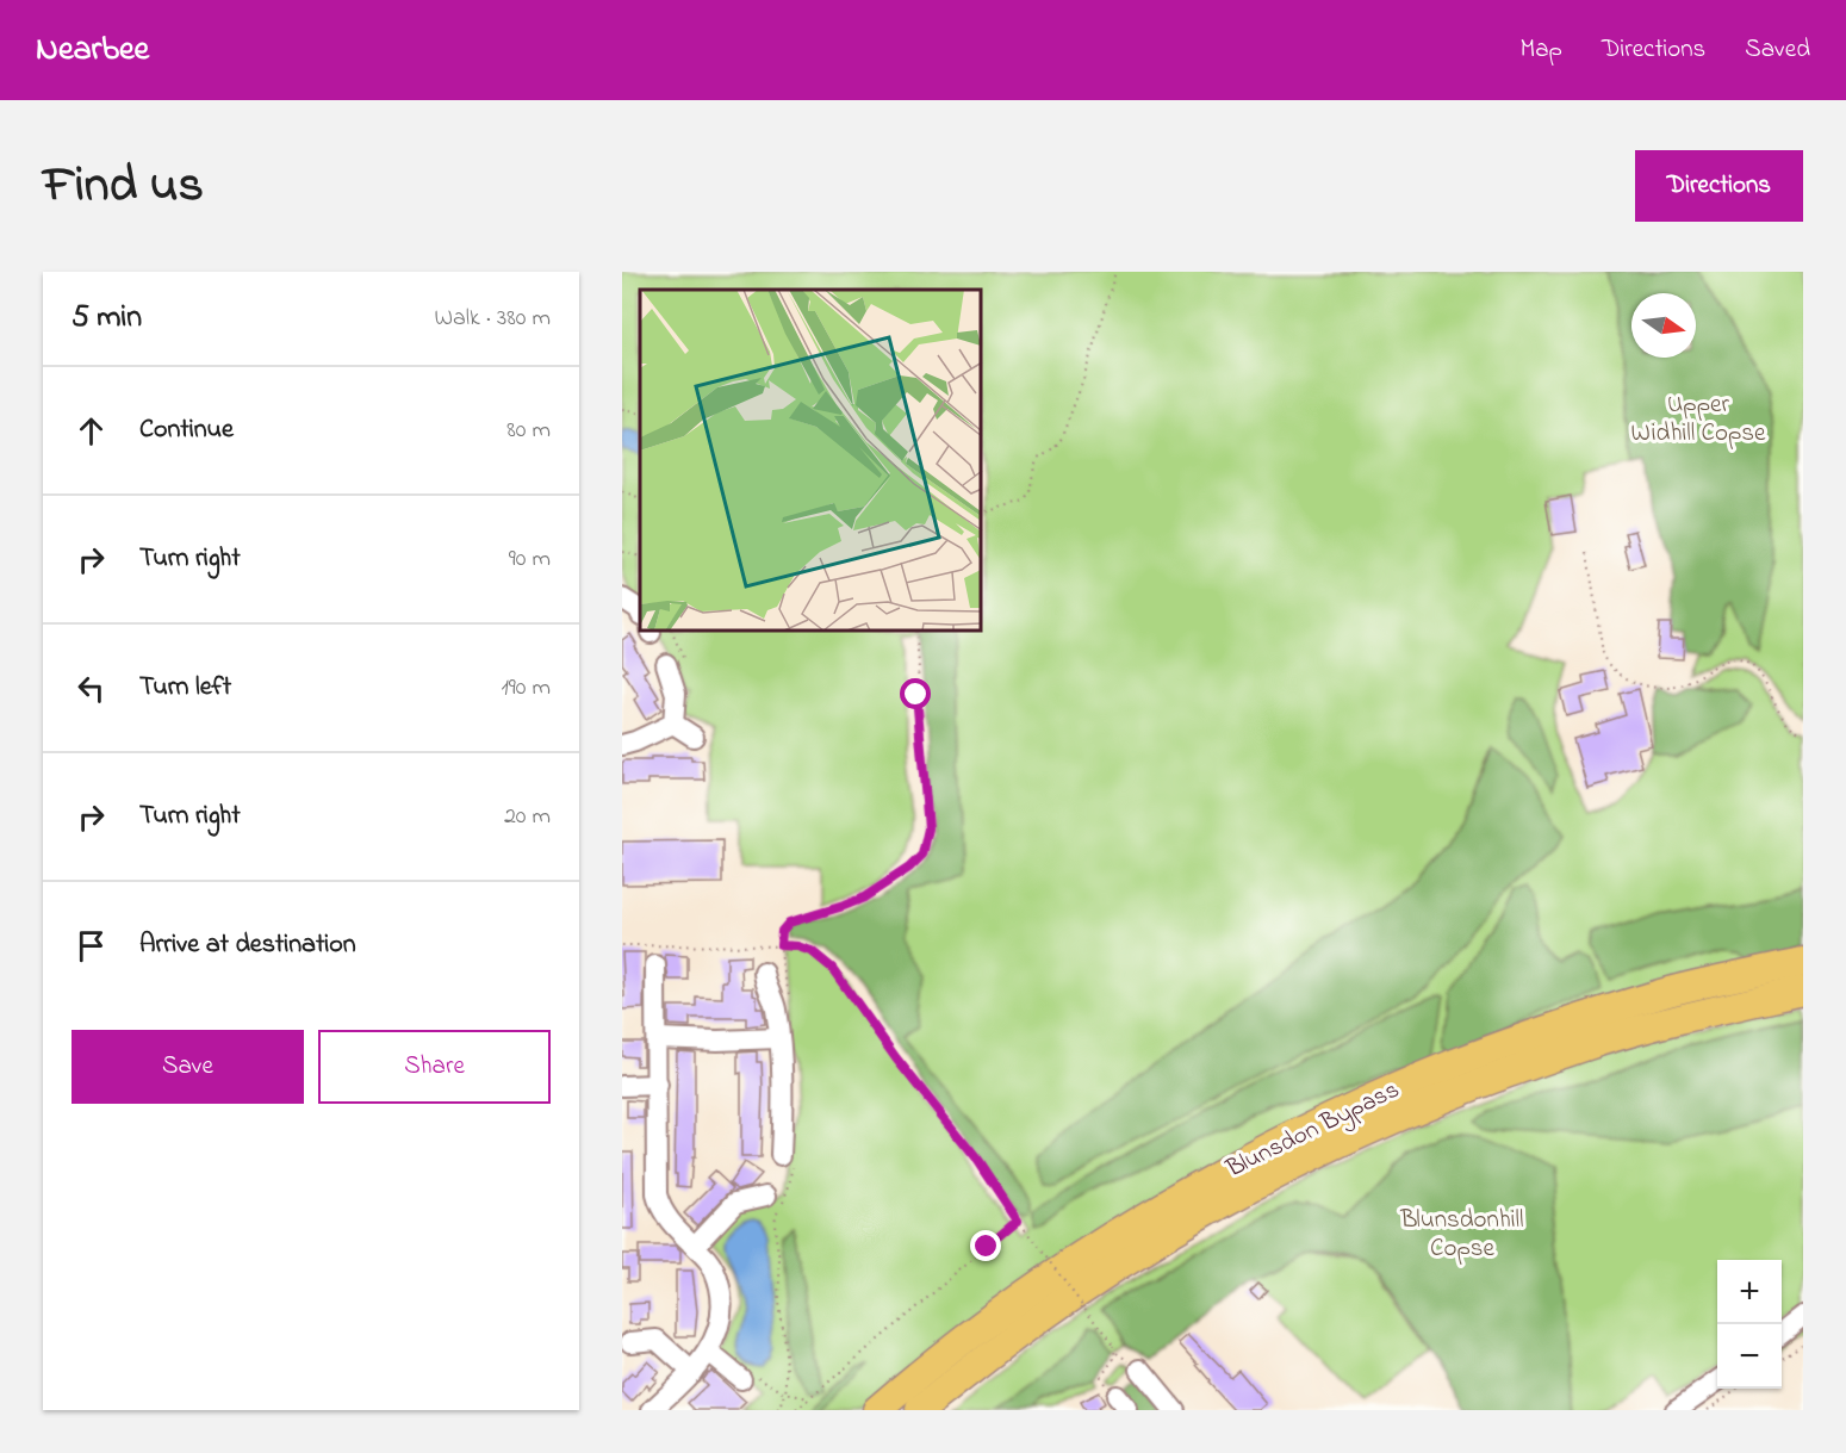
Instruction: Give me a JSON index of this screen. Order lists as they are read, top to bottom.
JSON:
{
  "streets": {
    "highway": ["Blunsdon Bypass"]
  },
  "parks": ["Upper Widhill Copse", "Blunsdonhill Copse"],
  "north": "right",
  "page": {
    "header": "Nearbee",
    "nav": ["Map", "Directions", "Saved"],
    "title": "Find us",
    "buttons": [
      "Directions",
      ["Save", "Share"]
    ],
    "heading": ["5 min", "Walk · 380 m"],
    "list": [
      ["Continue", "80 m"],
      ["Turn right", "90 m"],
      ["Turn left", "190 m"],
      ["Turn right", "20 m"],
      "Arrive at destination"
    ],
    "map_buttons": ["+", "−"]
  }
}
